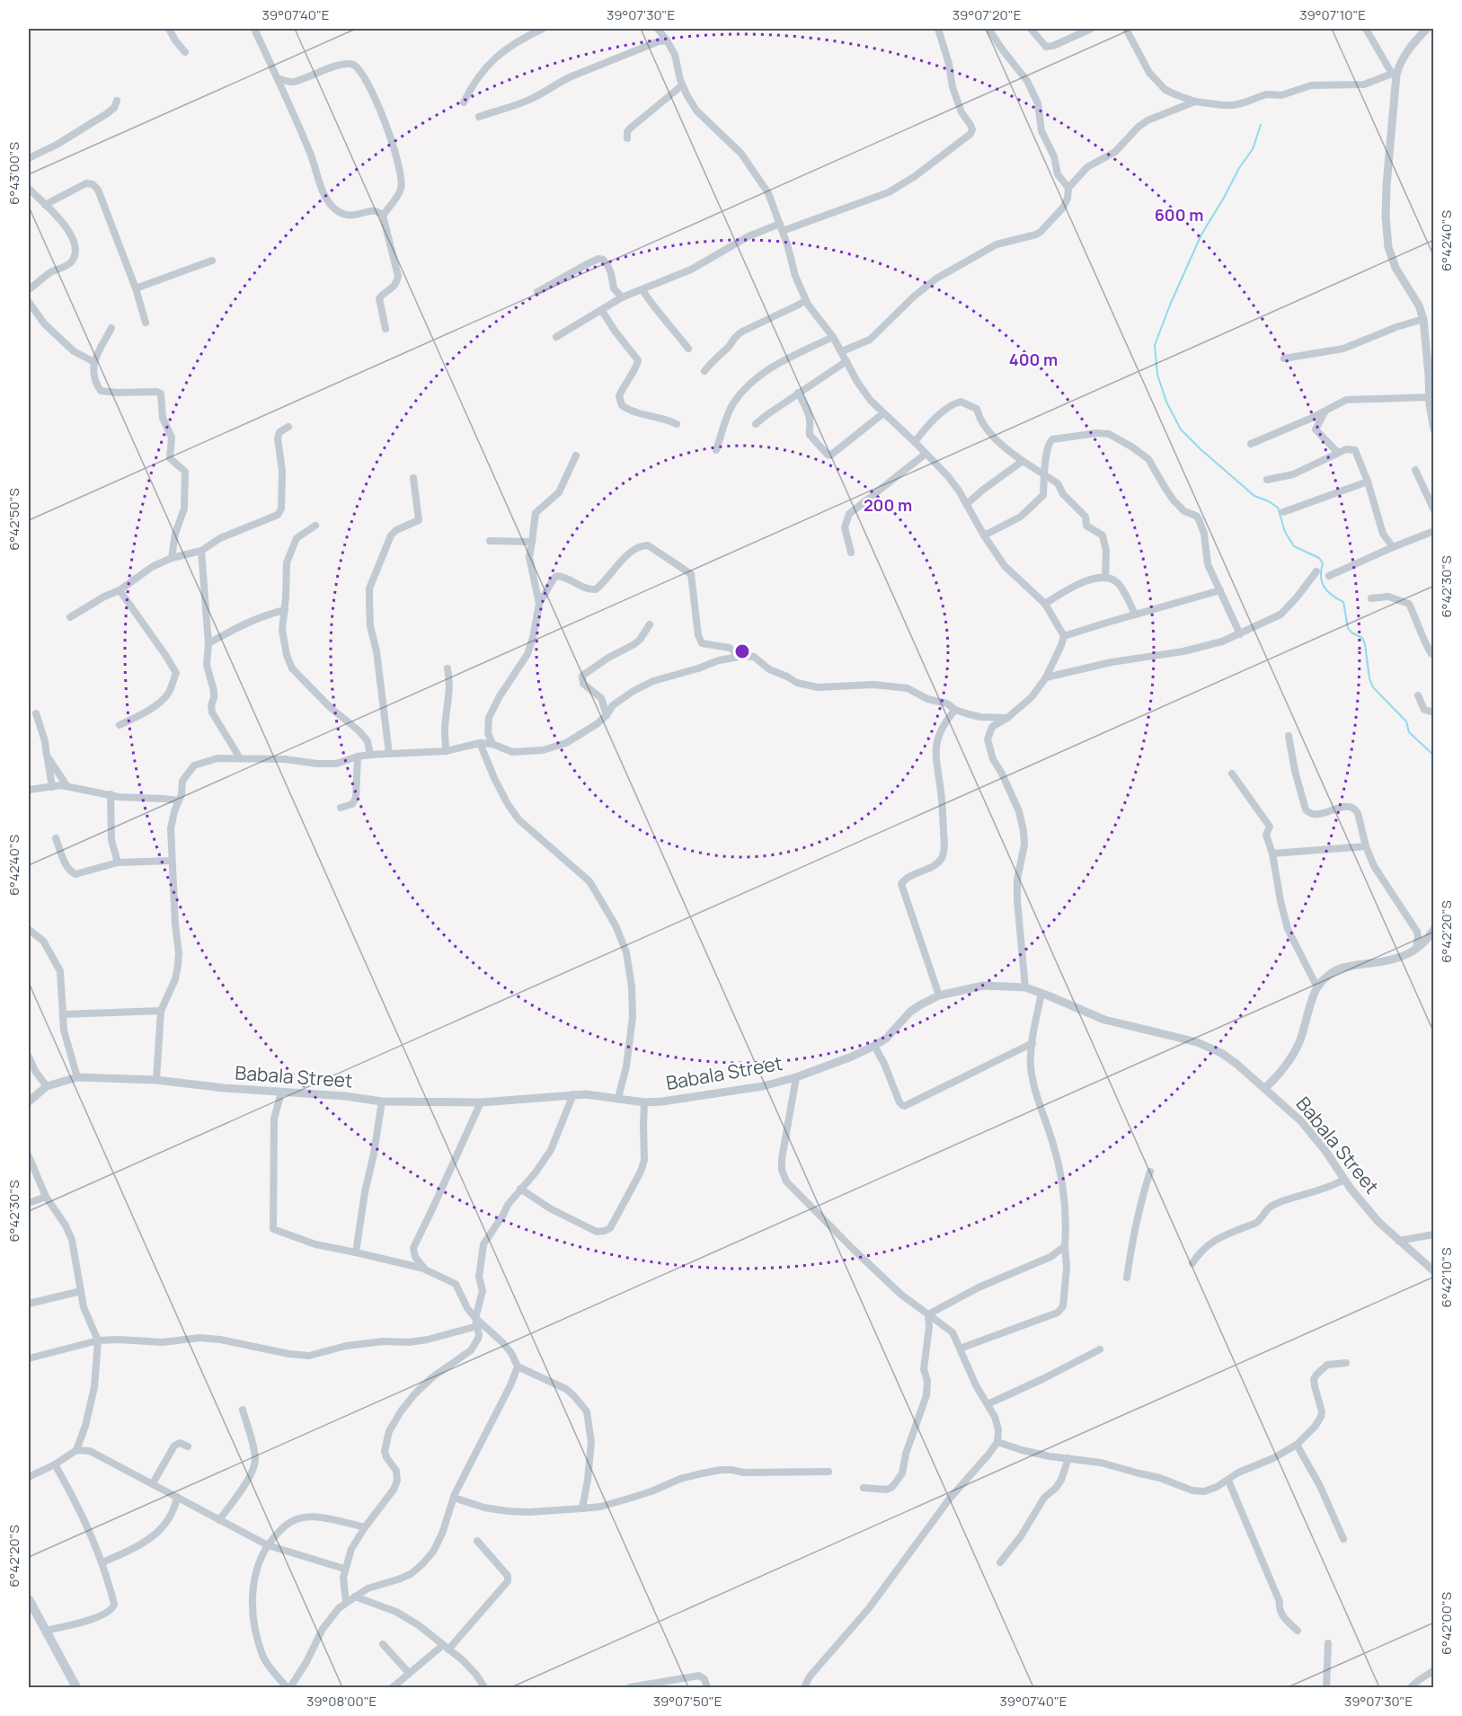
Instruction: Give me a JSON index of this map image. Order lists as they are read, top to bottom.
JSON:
{
  "streets": {
    "street": ["Babala Street"]
  },
  "coordinates": [
    "39°07'40\"E",
    "39°07'30\"E",
    "39°07'20\"E",
    "39°07'10\"E",
    "6°43'00\"S",
    "6°42'40\"S",
    "6°42'50\"S",
    "6°42'30\"S",
    "6°42'20\"S",
    "6°42'10\"S",
    "6°42'00\"S",
    "39°08'00\"E",
    "39°07'50\"E"
  ],
  "rings": ["600 m", "400 m", "200 m"]
}
